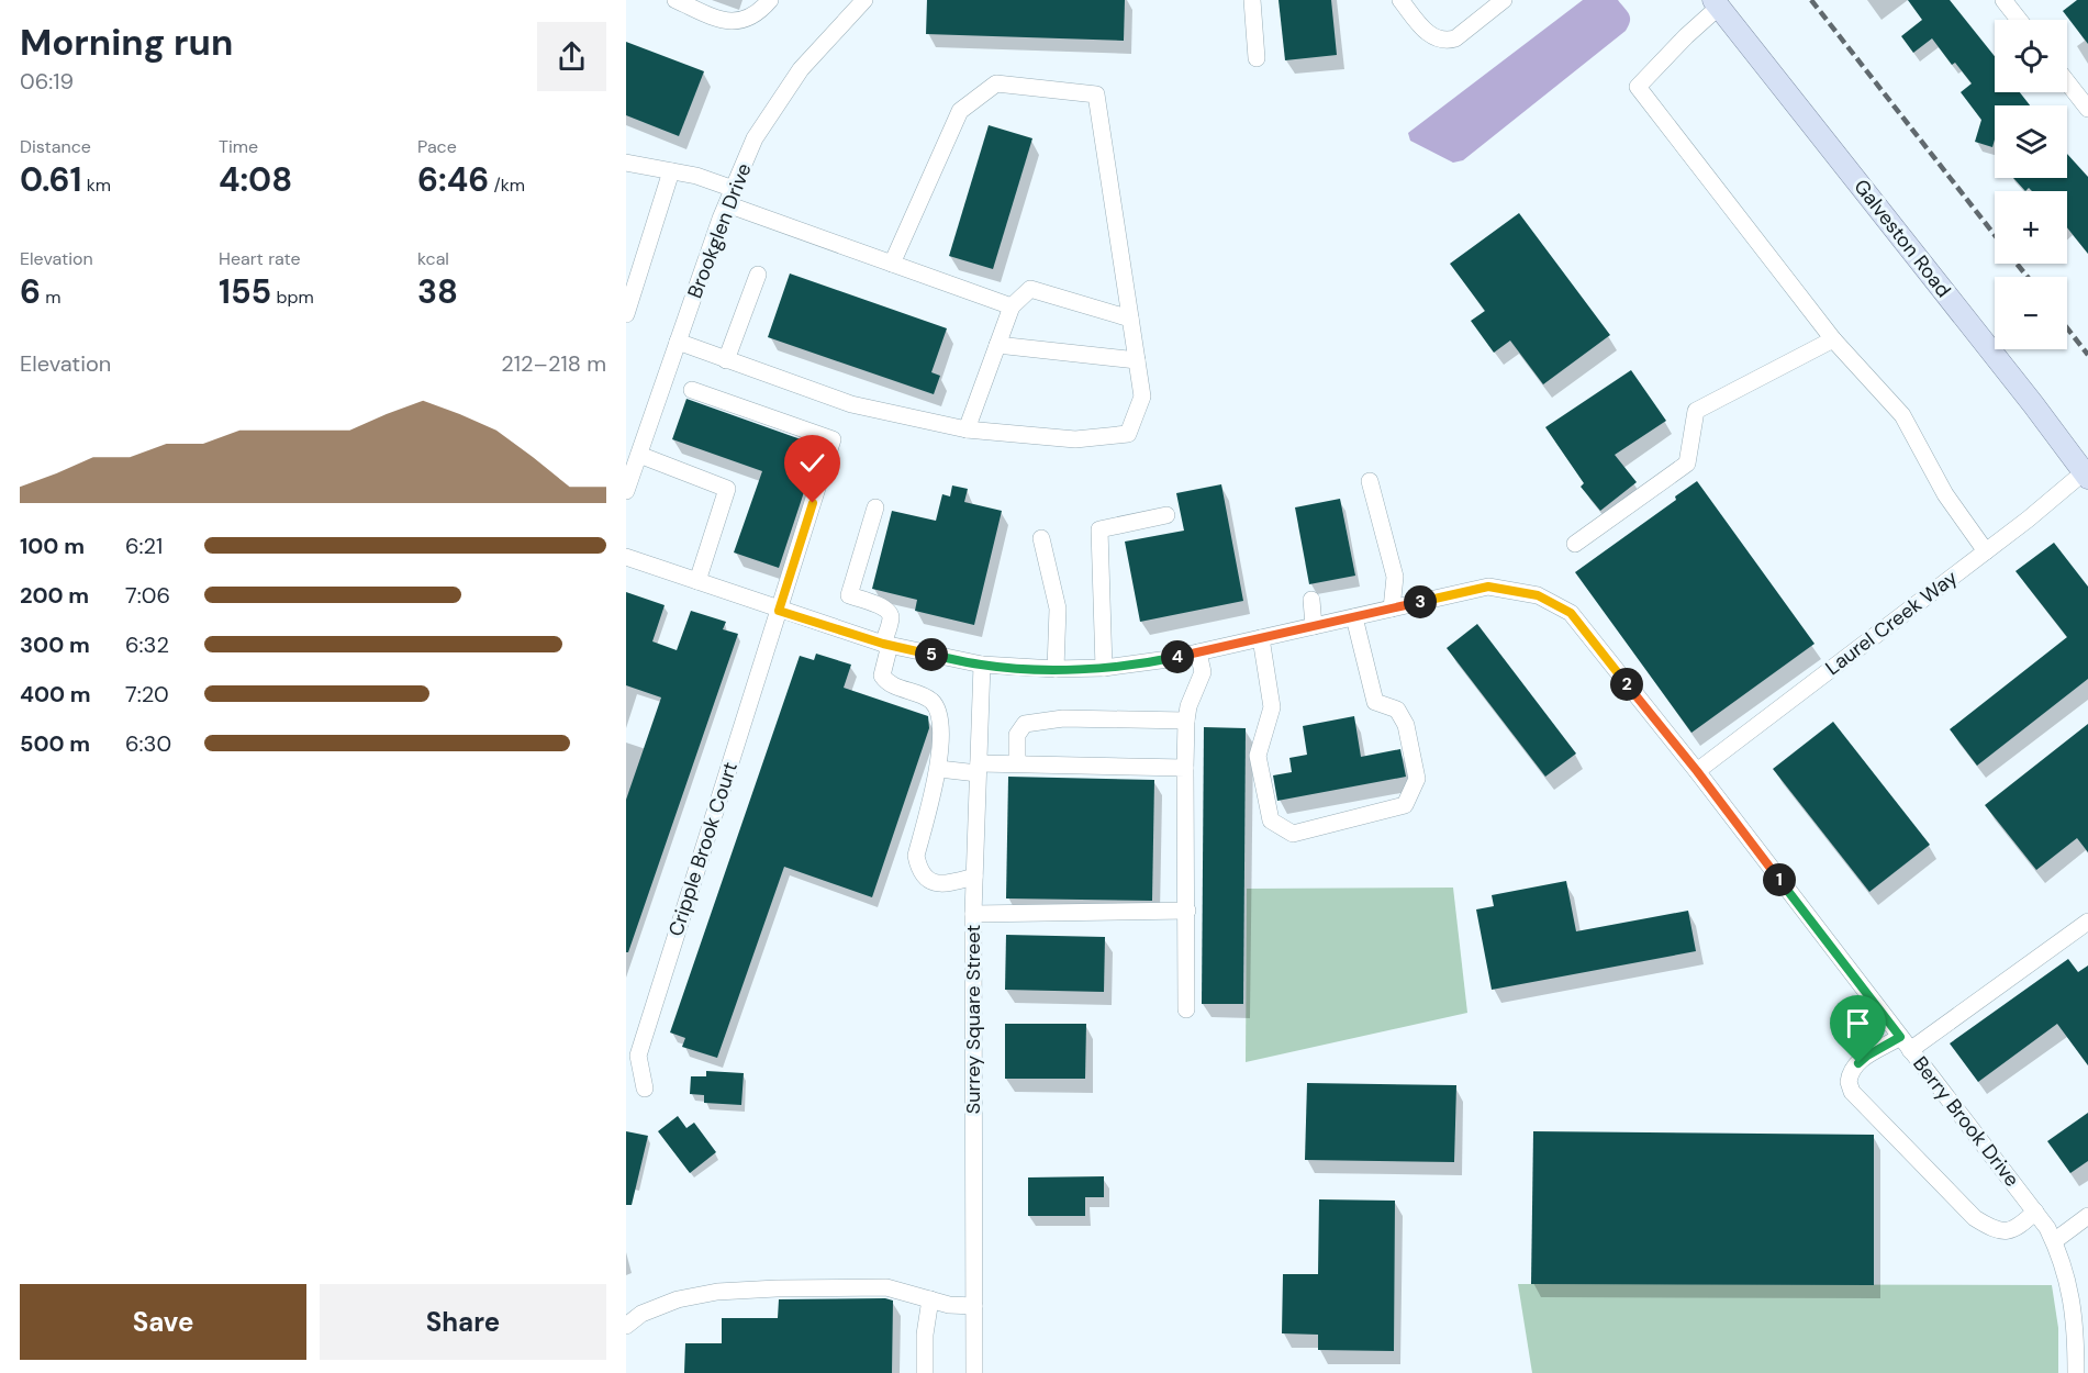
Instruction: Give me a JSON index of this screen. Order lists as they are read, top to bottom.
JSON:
{
  "streets": {
    "main road": ["Galveston Road"],
    "street": [
      "Brookglen Drive",
      "Laurel Creek Way",
      "Cripple Brook Court",
      "Surrey Square Street",
      "Berry Brook Drive"
    ]
  },
  "crossings": [
    ["Galveston Road", "Laurel Creek Way"],
    ["Laurel Creek Way", "Berry Brook Drive"],
    ["Cripple Brook Court", "Berry Brook Drive"],
    ["Surrey Square Street", "Berry Brook Drive"]
  ],
  "page": {
    "heading": ["Morning run", "06:19"],
    "map_buttons": ["+", "−"],
    "stats": [
      ["Distance", "0.61 km"],
      ["Time", "4:08"],
      ["Pace", "6:46 /km"],
      ["Elevation", "6 m"],
      ["Heart rate", "155 bpm"],
      ["kcal", "38"]
    ],
    "chart": ["Elevation", "212–218 m"],
    "list": [
      {
        "name": "100 m",
        "note": "6:21"
      },
      {
        "name": "200 m",
        "note": "7:06"
      },
      {
        "name": "300 m",
        "note": "6:32"
      },
      {
        "name": "400 m",
        "note": "7:20"
      },
      {
        "name": "500 m",
        "note": "6:30"
      }
    ],
    "pins": [
      "3",
      "5",
      "4",
      "2",
      "1"
    ],
    "buttons": ["Save", "Share"]
  }
}
